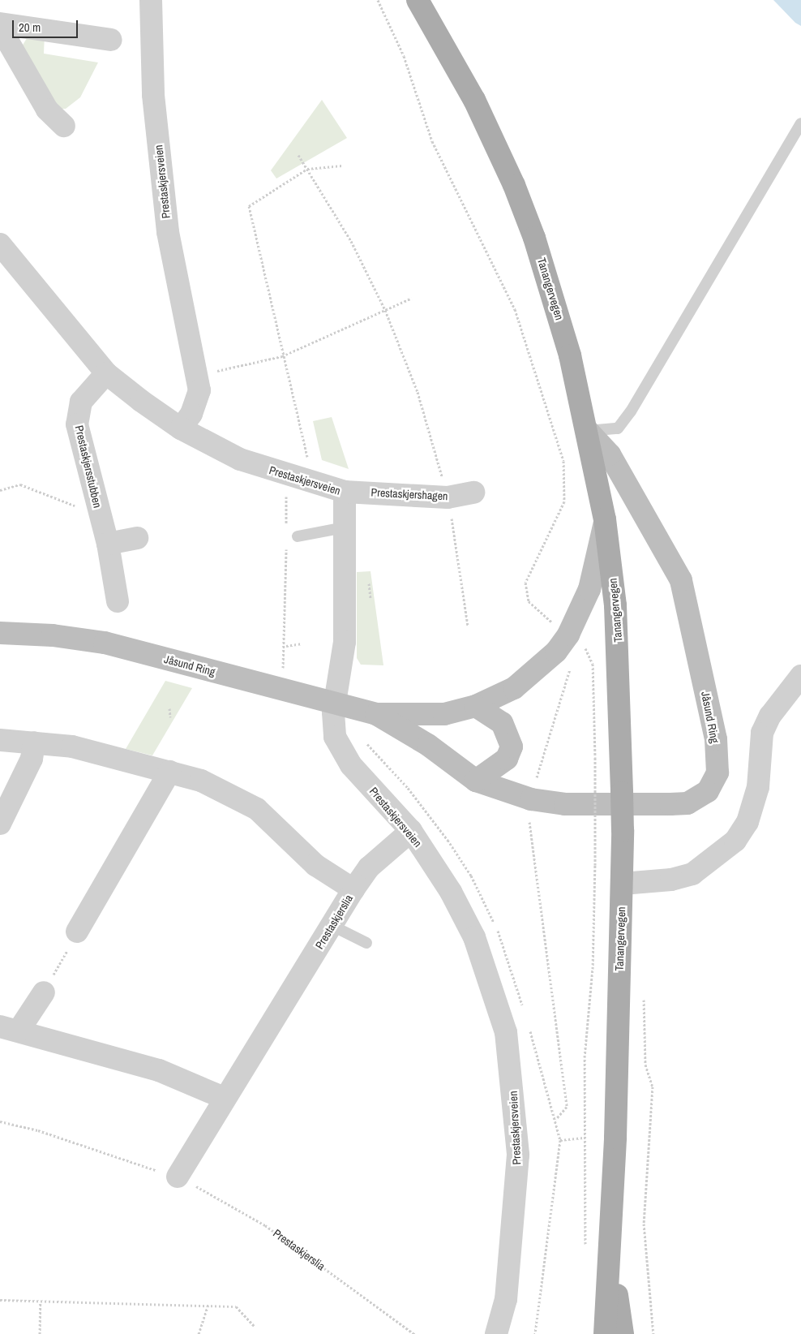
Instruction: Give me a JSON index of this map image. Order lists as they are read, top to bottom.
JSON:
{
  "streets": {
    "main road": ["Tanangervegen", "Jåsund Ring"],
    "street": [
      "Prestaskjersveien",
      "Prestaskjersstubben",
      "Prestaskjershagen",
      "Prestaskjerslia"
    ]
  },
  "crossings": [
    ["Prestaskjersveien", "Prestaskjersstubben"],
    ["Prestaskjersveien", "Prestaskjershagen"],
    ["Prestaskjersveien", "Jåsund Ring"],
    ["Prestaskjersveien", "Prestaskjerslia"],
    ["Tanangervegen", "Jåsund Ring"]
  ],
  "scale_bar": "20 m"
}
